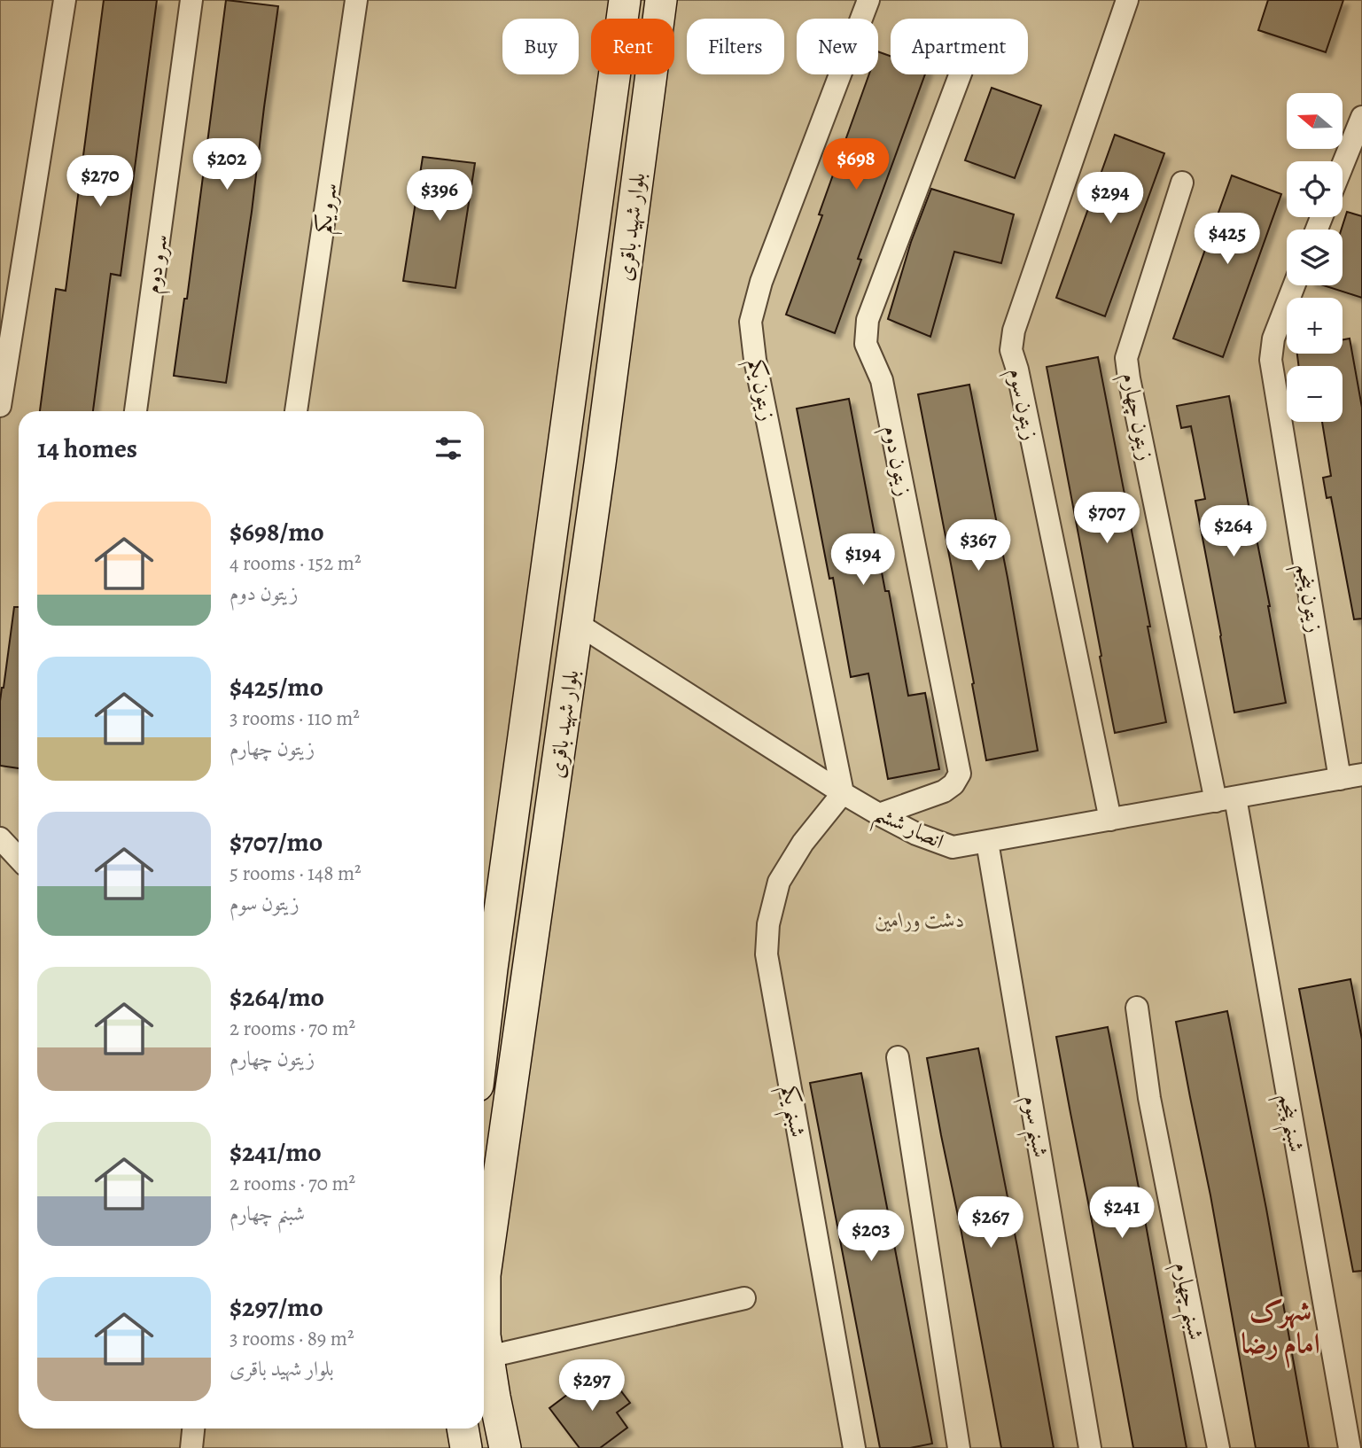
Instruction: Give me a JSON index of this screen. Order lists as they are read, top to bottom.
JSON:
{
  "streets": {
    "street": [
      "سرو یکم",
      "بلوار شهید باقری",
      "سرو دوم",
      "زیتون یکم",
      "زیتون سوم",
      "زیتون چهارم",
      "زیتون دوم",
      "زیتون پنجم",
      "انصار ششم",
      "شبنم یکم",
      "شبنم پنجم",
      "شبنم سوم",
      "شبنم چهارم"
    ]
  },
  "crossings": [
    ["بلوار شهید باقری", "انصار ششم"],
    ["زیتون یکم", "انصار ششم"],
    ["زیتون یکم", "شبنم یکم"],
    ["زیتون سوم", "انصار ششم"],
    ["زیتون چهارم", "انصار ششم"],
    ["زیتون چهارم", "شبنم پنجم"],
    ["زیتون دوم", "انصار ششم"],
    ["زیتون پنجم", "انصار ششم"],
    ["انصار ششم", "شبنم یکم"],
    ["انصار ششم", "شبنم پنجم"],
    ["انصار ششم", "شبنم سوم"]
  ],
  "districts": ["شهرک امام رضا"],
  "parks": ["دشت ورامین"],
  "north": "left",
  "page": {
    "chip": [
      "Buy",
      "Rent",
      "Filters",
      "New",
      "Apartment"
    ],
    "map_buttons": ["+", "−"],
    "price": [
      "$202",
      "$698",
      "$270",
      "$396",
      "$294",
      "$425",
      "$707",
      "$264",
      "$367",
      "$194",
      "$241",
      "$267",
      "$203",
      "$297"
    ],
    "heading": "14 homes",
    "list": [
      {
        "name": "$698/mo",
        "note": "4 rooms · 152 m² · زیتون دوم"
      },
      {
        "name": "$425/mo",
        "note": "3 rooms · 110 m² · زیتون چهارم"
      },
      {
        "name": "$707/mo",
        "note": "5 rooms · 148 m² · زیتون سوم"
      },
      {
        "name": "$264/mo",
        "note": "2 rooms · 70 m² · زیتون چهارم"
      },
      {
        "name": "$241/mo",
        "note": "2 rooms · 70 m² · شبنم چهارم"
      },
      {
        "name": "$297/mo",
        "note": "3 rooms · 89 m² · بلوار شهید باقری"
      }
    ]
  }
}
